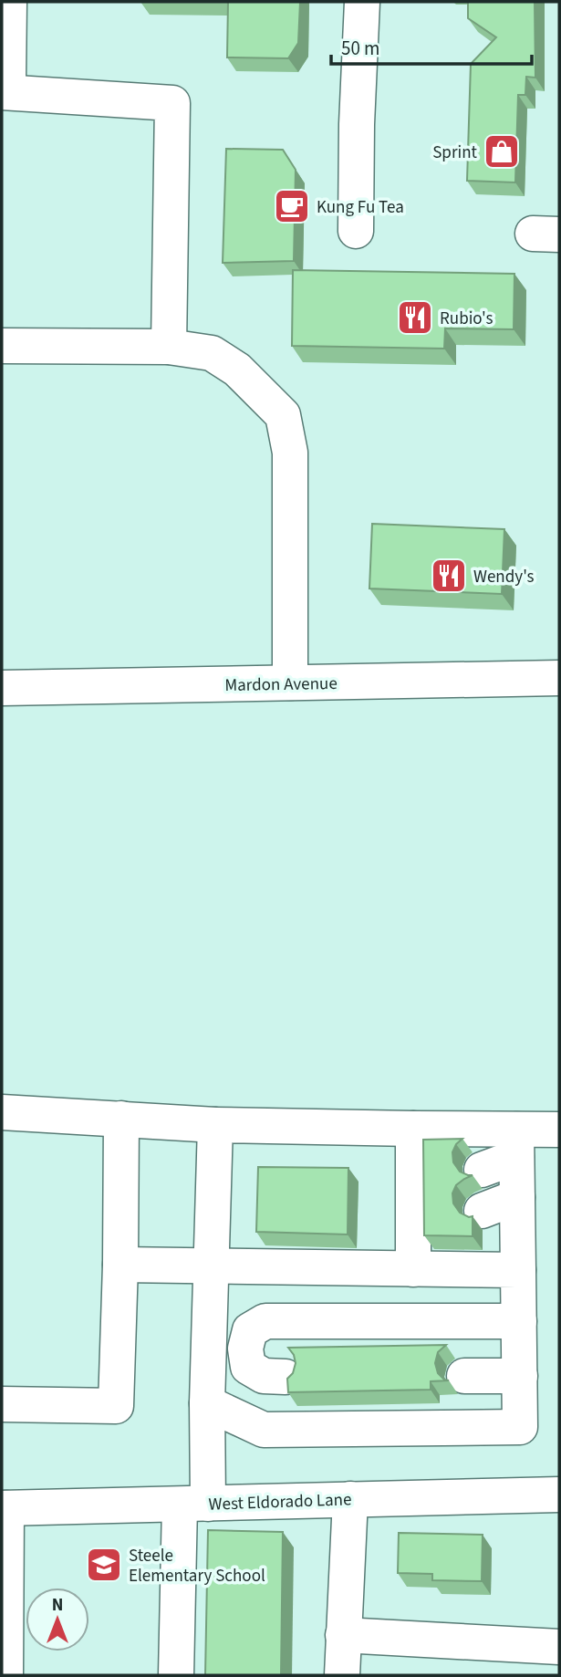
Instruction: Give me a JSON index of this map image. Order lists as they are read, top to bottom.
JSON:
{
  "streets": {
    "street": ["Mardon Avenue", "West Eldorado Lane"]
  },
  "places": {
    "shop": ["Sprint"],
    "cafe": ["Kung Fu Tea"],
    "restaurant": ["Rubio's", "Wendy's"],
    "school or university": ["Steele Elementary School"]
  },
  "scale_bar": "50 m",
  "north": "top"
}
